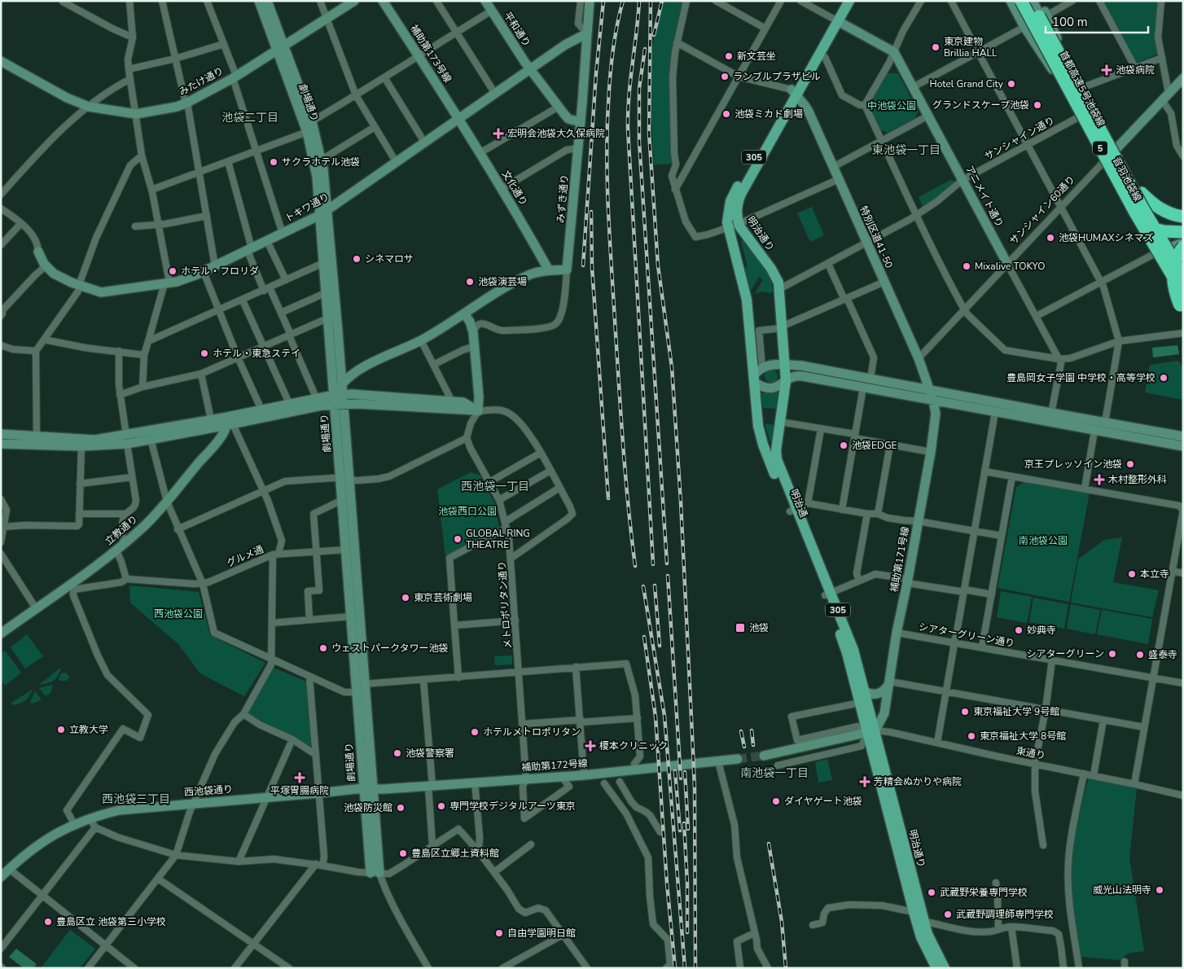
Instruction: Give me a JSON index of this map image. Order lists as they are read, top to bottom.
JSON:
{
  "streets": {
    "highway": ["首都高速5号池袋線", "5"],
    "main road": ["305", "明治通り", "明治通"],
    "street": [
      "平和通り",
      "補助第173号線",
      "みたけ通り",
      "劇場通り",
      "サンシャイン通り",
      "音羽池袋線",
      "文化通り",
      "アニメイト通り",
      "みずき通り",
      "トキワ通り",
      "サンシャイン60通り",
      "特別区道41-50",
      "立教通り",
      "グルメ通",
      "補助第171号線",
      "メトロポリタン通り",
      "シアターグリーン通り",
      "東通り",
      "補助第172号線",
      "西池袋通り"
    ]
  },
  "crossings": [
    ["平和通り", "みずき通り"],
    ["平和通り", "トキワ通り"],
    ["補助第173号線", "文化通り"],
    ["補助第173号線", "トキワ通り"],
    ["みたけ通り", "劇場通り"],
    ["首都高速5号池袋線", "サンシャイン通り"],
    ["首都高速5号池袋線", "音羽池袋線"],
    ["劇場通り", "トキワ通り"],
    ["劇場通り", "グルメ通"],
    ["劇場通り", "補助第172号線"],
    ["劇場通り", "西池袋通り"],
    ["サンシャイン通り", "音羽池袋線"],
    ["サンシャイン通り", "アニメイト通り"],
    ["サンシャイン通り", "明治通り"],
    ["サンシャイン通り", "特別区道41-50"],
    ["音羽池袋線", "サンシャイン60通り"],
    ["文化通り", "トキワ通り"],
    ["アニメイト通り", "サンシャイン60通り"],
    ["みずき通り", "トキワ通り"],
    ["サンシャイン60通り", "特別区道41-50"],
    ["明治通り", "特別区道41-50"],
    ["明治通り", "明治通"],
    ["明治通り", "補助第171号線"],
    ["明治通り", "東通り"],
    ["特別区道41-50", "補助第171号線"],
    ["明治通", "補助第171号線"],
    ["明治通", "東通り"],
    ["補助第171号線", "シアターグリーン通り"],
    ["補助第171号線", "東通り"],
    ["メトロポリタン通り", "補助第172号線"],
    ["補助第172号線", "西池袋通り"]
  ],
  "districts": [
    "池袋二丁目",
    "東池袋一丁目",
    "西池袋一丁目",
    "南池袋一丁目",
    "西池袋三丁目"
  ],
  "parks": [
    "中池袋公園",
    "池袋西口公園",
    "南池袋公園",
    "西池袋公園"
  ],
  "places": {
    "other": [
      "東京建物 Brillia HALL",
      "新文芸坐",
      "ランブルプラザビル",
      "Hotel Grand City",
      "グランドスケープ池袋",
      "池袋ミカド劇場",
      "サクラホテル池袋",
      "池袋HUMAXシネマズ",
      "シネマロサ",
      "Mixalive TOKYO",
      "ホテル・フロリダ",
      "池袋演芸場",
      "ホテル・東急ステイ",
      "豊島岡女子学園 中学校・高等学校",
      "池袋EDGE",
      "京王プレッソイン池袋",
      "GLOBAL RING THEATRE",
      "本立寺",
      "東京芸術劇場",
      "妙典寺",
      "ウェストパークタワー池袋",
      "シアターグリーン",
      "盛泰寺",
      "東京福祉大学 9号館",
      "立教大学",
      "ホテルメトロポリタン",
      "東京福祉大学 8号館",
      "池袋警察署",
      "ダイヤゲート池袋",
      "専門学校デジタルアーツ東京",
      "池袋防災館",
      "豊島区立郷土資料館",
      "威光山法明寺",
      "武蔵野栄養専門学校",
      "武蔵野調理師専門学校",
      "豊島区立 池袋第三小学校",
      "自由学園明日館"
    ],
    "health": [
      "池袋病院",
      "宏明会池袋大久保病院",
      "木村整形外科",
      "榎本クリニック",
      "平塚胃腸病院",
      "芳精会ぬかりや病院"
    ],
    "transit": ["池袋"]
  },
  "scale_bar": "100 m"
}
